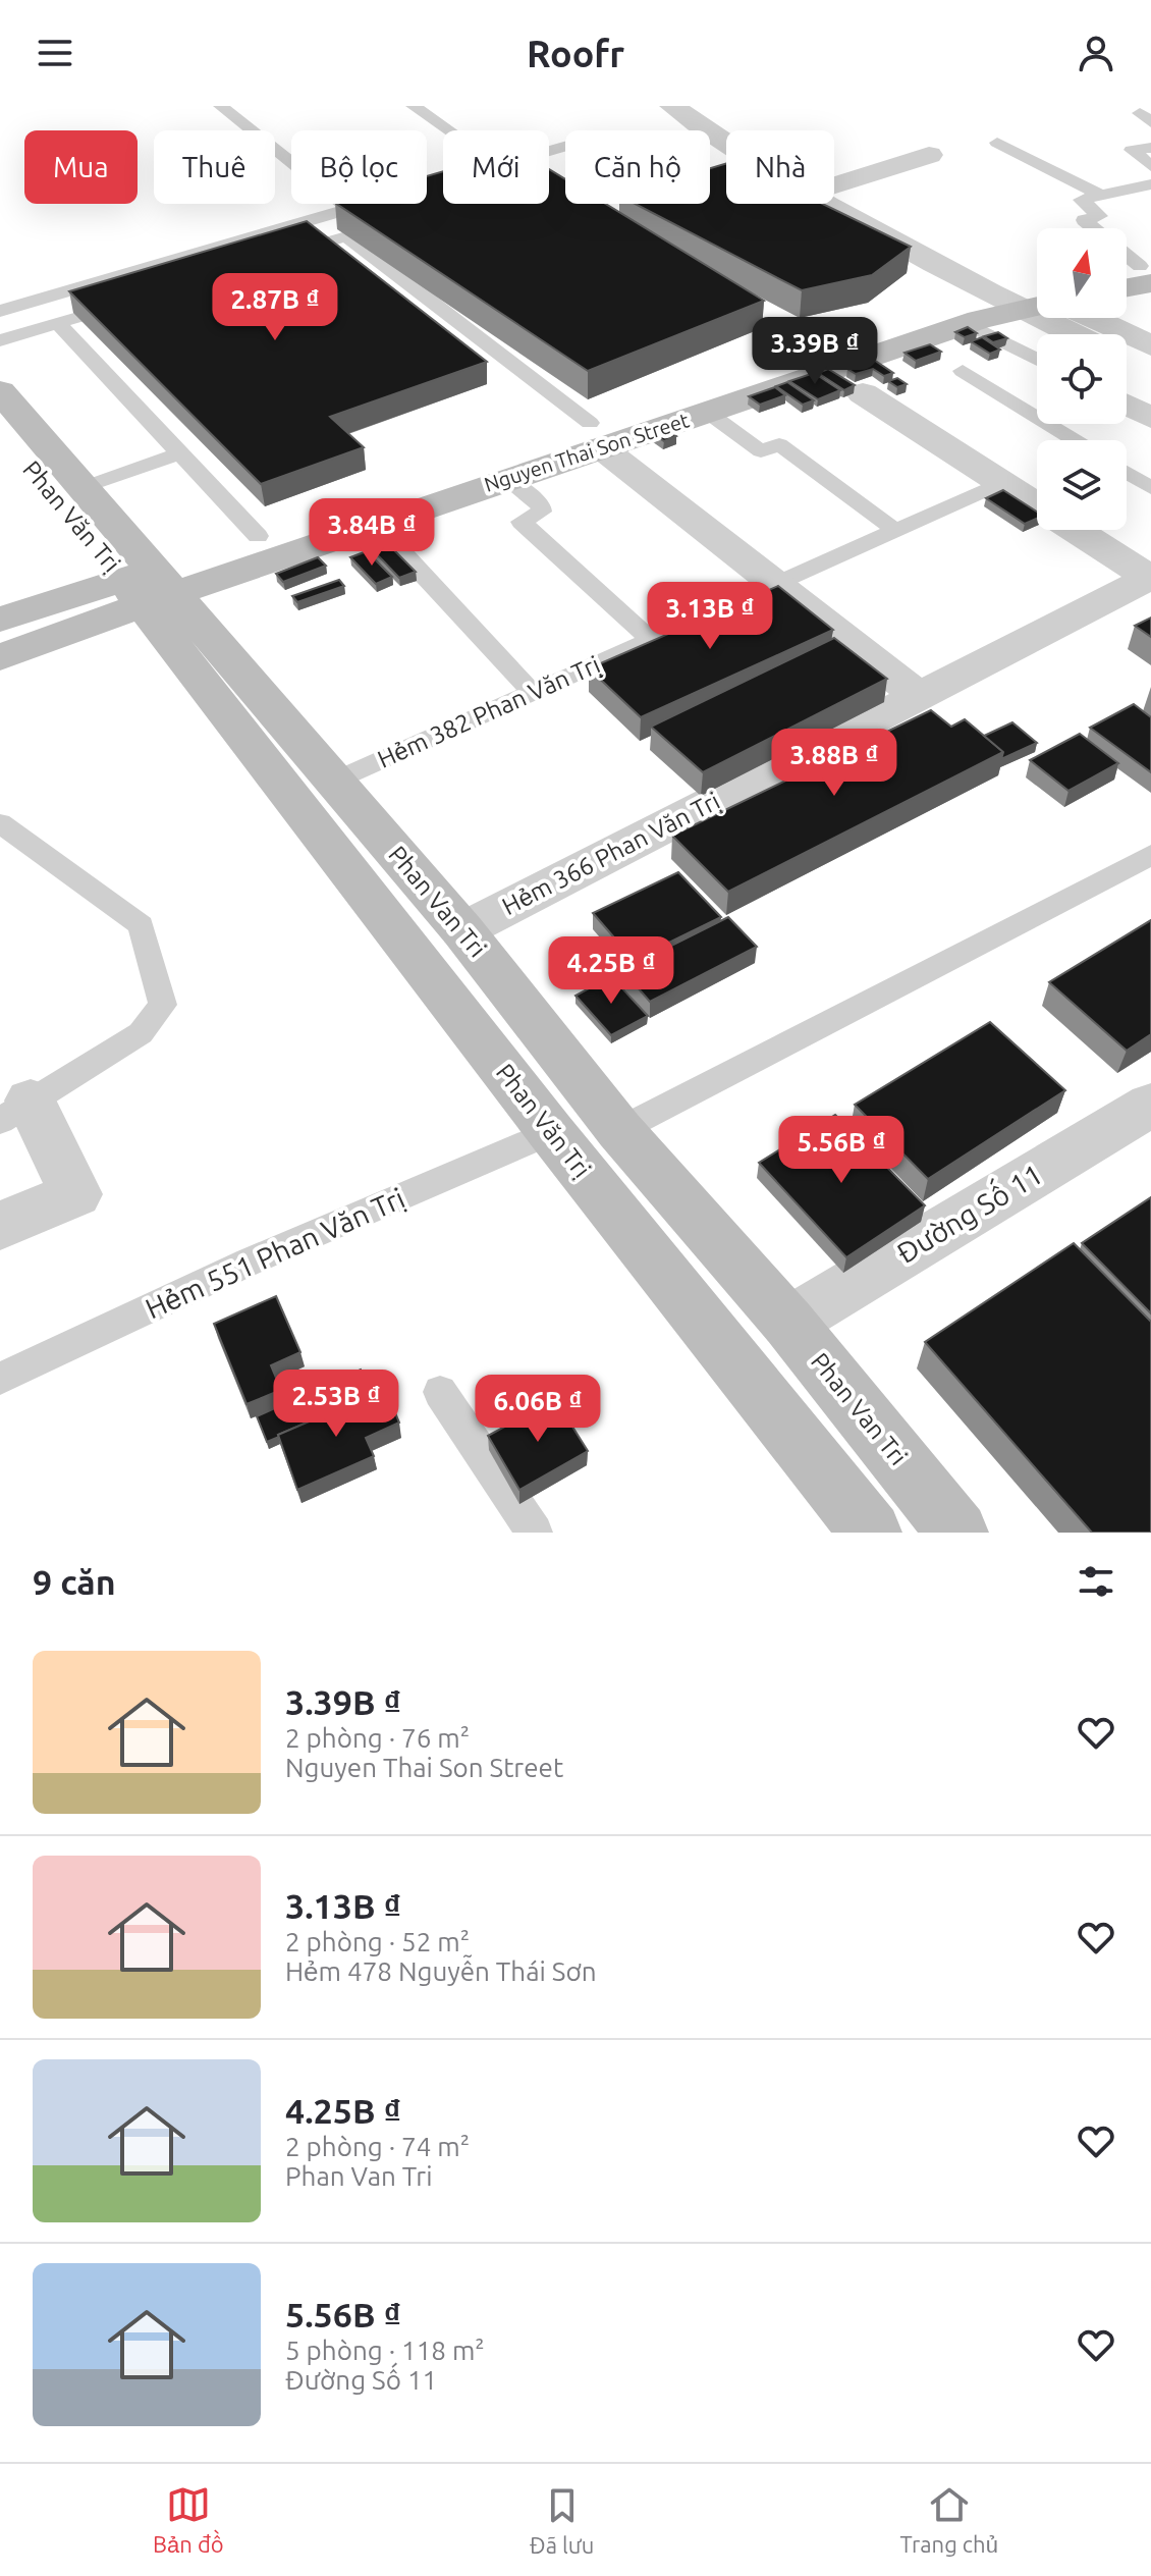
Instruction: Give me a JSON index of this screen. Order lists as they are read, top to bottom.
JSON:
{
  "streets": {
    "main road": ["Nguyen Thai Son Street", "Phan Văn Trị", "Phan Van Tri"],
    "street": ["Hẻm 366 Phan Văn Trị", "Đường Số 11"],
    "lane": ["Hẻm 382 Phan Văn Trị", "Hẻm 551 Phan Văn Trị"]
  },
  "crossings": [
    ["Nguyen Thai Son Street", "Phan Văn Trị"],
    ["Nguyen Thai Son Street", "Phan Van Tri"],
    ["Phan Văn Trị", "Phan Van Tri"],
    ["Phan Văn Trị", "Hẻm 551 Phan Văn Trị"],
    ["Hẻm 382 Phan Văn Trị", "Phan Van Tri"],
    ["Hẻm 366 Phan Văn Trị", "Phan Van Tri"],
    ["Phan Van Tri", "Đường Số 11"]
  ],
  "north": "top",
  "page": {
    "header": "Roofr",
    "chip": [
      "Mua",
      "Thuê",
      "Bộ lọc",
      "Mới",
      "Căn hộ",
      "Nhà"
    ],
    "price": [
      "2.87B ₫",
      "3.39B ₫",
      "3.84B ₫",
      "3.13B ₫",
      "3.88B ₫",
      "4.25B ₫",
      "5.56B ₫",
      "2.53B ₫",
      "6.06B ₫"
    ],
    "heading": "9 căn",
    "list": [
      {
        "name": "3.39B ₫",
        "note": "2 phòng · 76 m² · Nguyen Thai Son Street"
      },
      {
        "name": "3.13B ₫",
        "note": "2 phòng · 52 m² · Hẻm 478 Nguyễn Thái Sơn"
      },
      {
        "name": "4.25B ₫",
        "note": "2 phòng · 74 m² · Phan Van Tri"
      },
      {
        "name": "5.56B ₫",
        "note": "5 phòng · 118 m² · Đường Số 11"
      }
    ],
    "tabs": ["Bản đồ", "Đã lưu", "Trang chủ"]
  }
}
